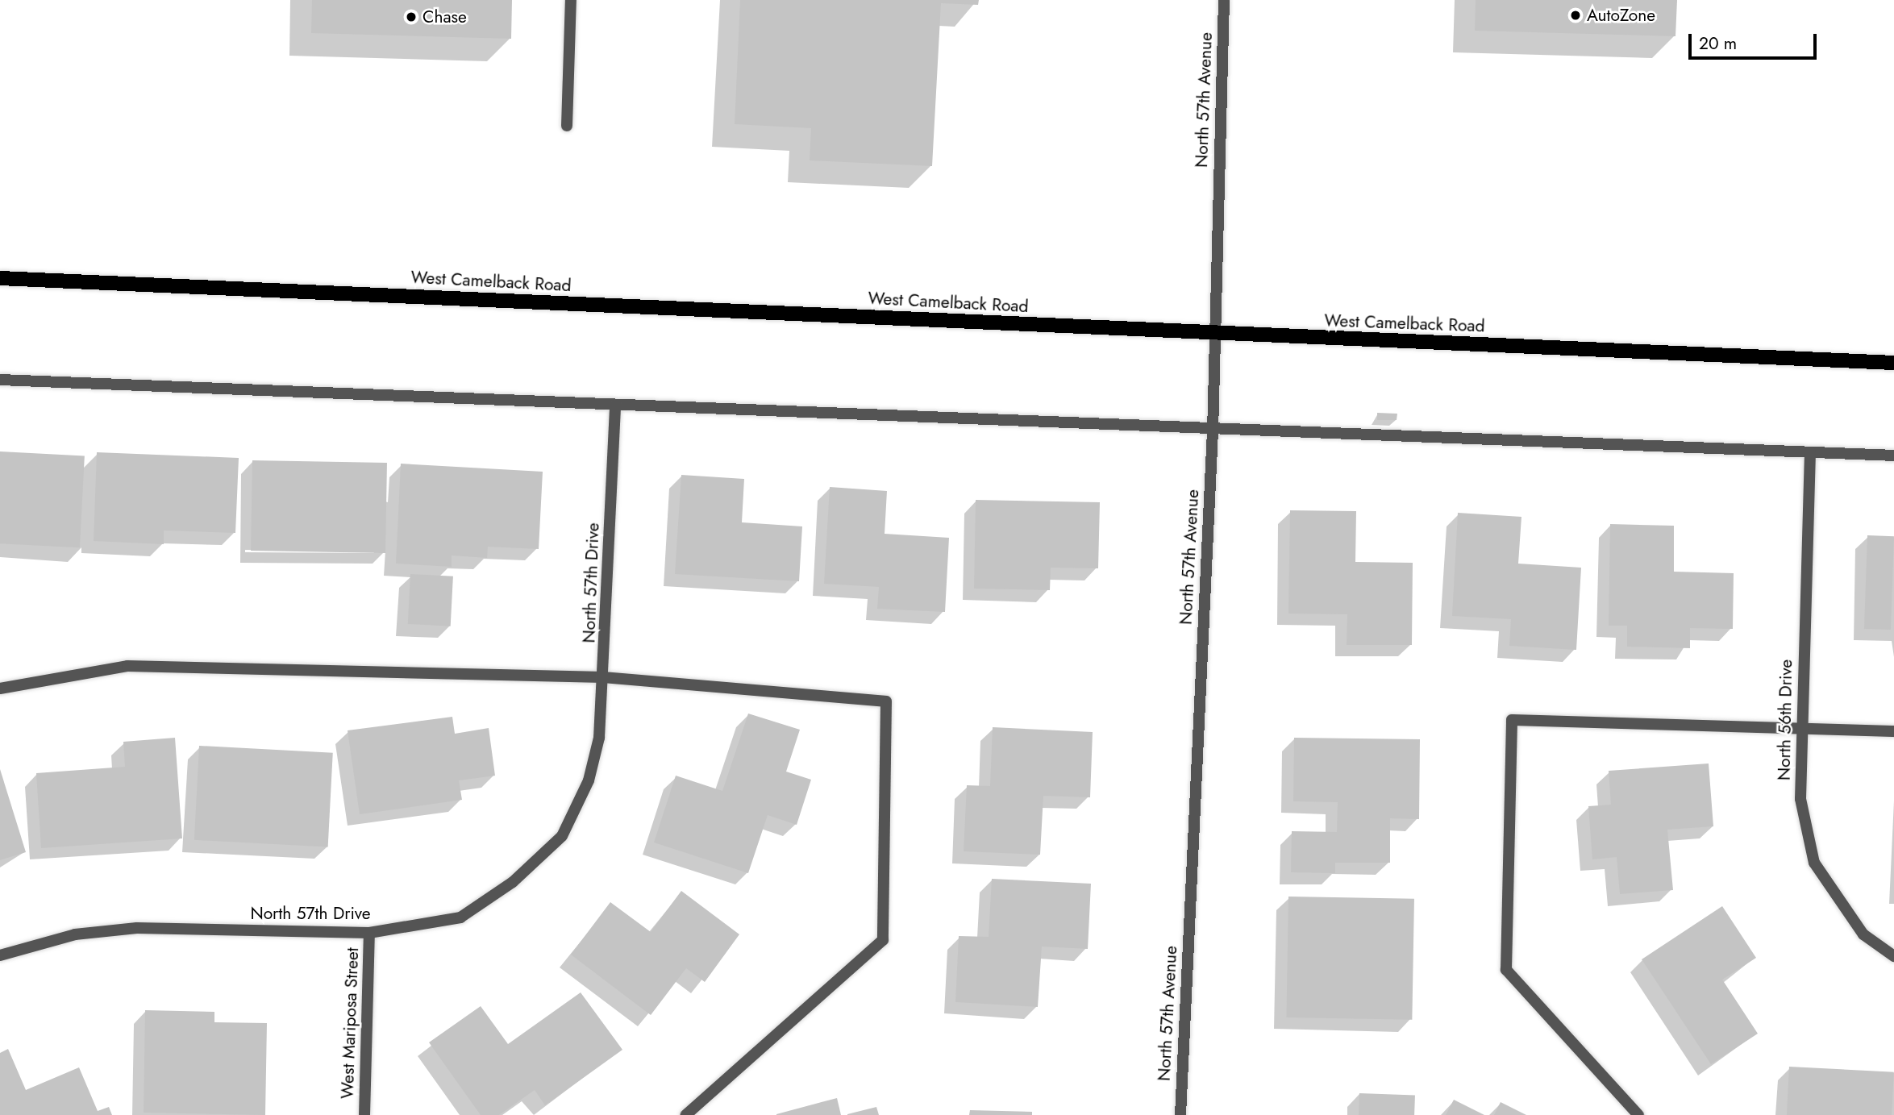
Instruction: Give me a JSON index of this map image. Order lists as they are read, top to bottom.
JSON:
{
  "streets": {
    "main road": ["West Camelback Road"],
    "street": [
      "North 57th Avenue",
      "North 57th Drive",
      "North 56th Drive",
      "West Mariposa Street"
    ]
  },
  "crossings": [
    ["North 57th Avenue", "West Camelback Road"],
    ["North 57th Drive", "West Mariposa Street"]
  ],
  "places": ["AutoZone", "Chase"],
  "scale_bar": "20 m"
}
